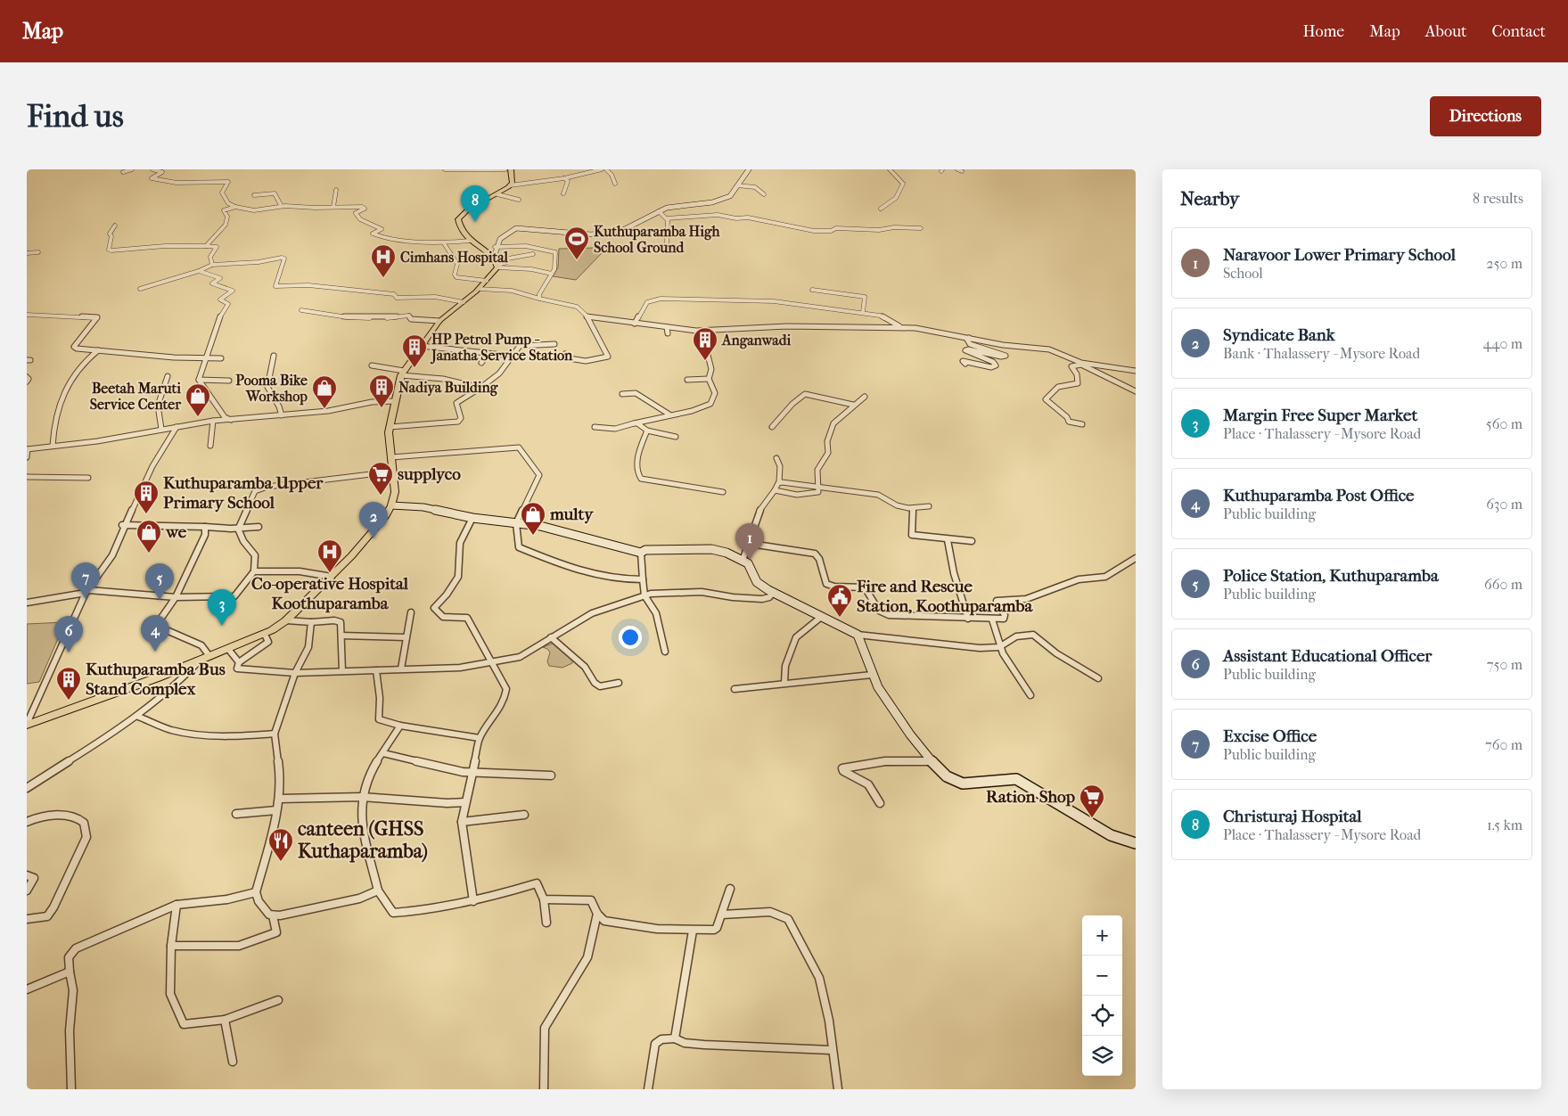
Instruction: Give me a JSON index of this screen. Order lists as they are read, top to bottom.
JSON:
{
  "places": {
    "sports": ["Kuthuparamba High School Ground"],
    "hospital": ["Cimhans Hospital", "Co-operative Hospital Koothuparamba"],
    "building": [
      "Anganwadi",
      "HP Petrol Pump - Janatha Service Station",
      "Nadiya Building",
      "Kuthuparamba Upper Primary School",
      "Kuthuparamba Bus Stand Complex"
    ],
    "shop": [
      "Pooma Bike Workshop",
      "Beetah Maruti Service Center",
      "multy",
      "we"
    ],
    "supermarket": ["supplyco", "Ration Shop"],
    "public building": ["Fire and Rescue Station, Koothuparamba"],
    "restaurant": ["canteen (GHSS Kuthaparamba)"]
  },
  "page": {
    "header": "Map",
    "nav": [
      "Home",
      "Map",
      "About",
      "Contact"
    ],
    "buttons": "Directions",
    "title": "Find us",
    "heading": ["Nearby", "8 results"],
    "pins": [
      "8",
      "2",
      "1",
      "7",
      "5",
      "3",
      "4",
      "6"
    ],
    "list": [
      {
        "mark": "1",
        "name": "Naravoor Lower Primary School",
        "note": "School",
        "value": "250 m"
      },
      {
        "mark": "2",
        "name": "Syndicate Bank",
        "note": "Bank · Thalassery - Mysore Road",
        "value": "440 m"
      },
      {
        "mark": "3",
        "name": "Margin Free Super Market",
        "note": "Place · Thalassery - Mysore Road",
        "value": "560 m"
      },
      {
        "mark": "4",
        "name": "Kuthuparamba Post Office",
        "note": "Public building",
        "value": "630 m"
      },
      {
        "mark": "5",
        "name": "Police Station, Kuthuparamba",
        "note": "Public building",
        "value": "660 m"
      },
      {
        "mark": "6",
        "name": "Assistant Educational Officer",
        "note": "Public building",
        "value": "750 m"
      },
      {
        "mark": "7",
        "name": "Excise Office",
        "note": "Public building",
        "value": "760 m"
      },
      {
        "mark": "8",
        "name": "Christuraj Hospital",
        "note": "Place · Thalassery - Mysore Road",
        "value": "1.5 km"
      }
    ],
    "map_buttons": ["+", "−"]
  }
}
